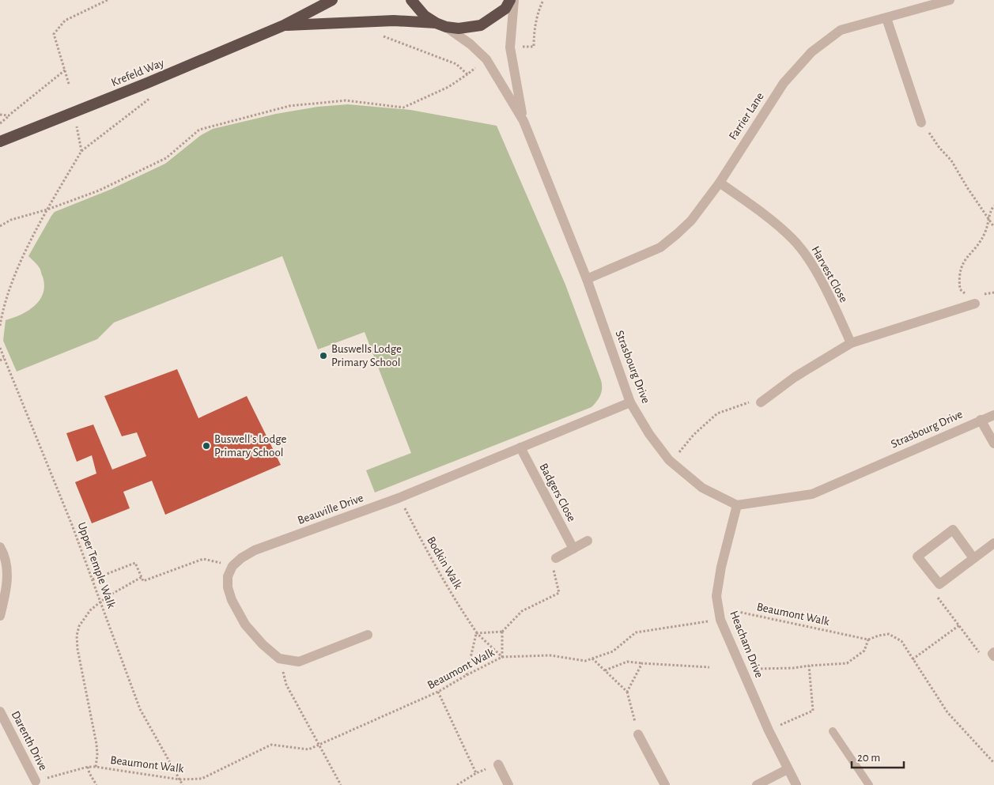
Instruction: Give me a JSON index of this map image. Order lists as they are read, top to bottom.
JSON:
{
  "streets": {
    "highway": ["Krefeld Way"],
    "street": [
      "Farrier Lane",
      "Harvest Close",
      "Strasbourg Drive",
      "Badgers Close",
      "Beauville Drive",
      "Heacham Drive",
      "Darenth Drive"
    ],
    "path": ["Bodkin Walk", "Upper Temple Walk", "Beaumont Walk"]
  },
  "crossings": [
    ["Krefeld Way", "Strasbourg Drive"],
    ["Farrier Lane", "Harvest Close"],
    ["Farrier Lane", "Strasbourg Drive"],
    ["Strasbourg Drive", "Beauville Drive"],
    ["Strasbourg Drive", "Heacham Drive"],
    ["Badgers Close", "Beauville Drive"],
    ["Beauville Drive", "Bodkin Walk"],
    ["Bodkin Walk", "Beaumont Walk"],
    ["Upper Temple Walk", "Beaumont Walk"],
    ["Beaumont Walk", "Heacham Drive"],
    ["Beaumont Walk", "Darenth Drive"]
  ],
  "places": ["Buswells Lodge Primary School", "Buswell's Lodge Primary School"],
  "scale_bar": "20 m"
}
